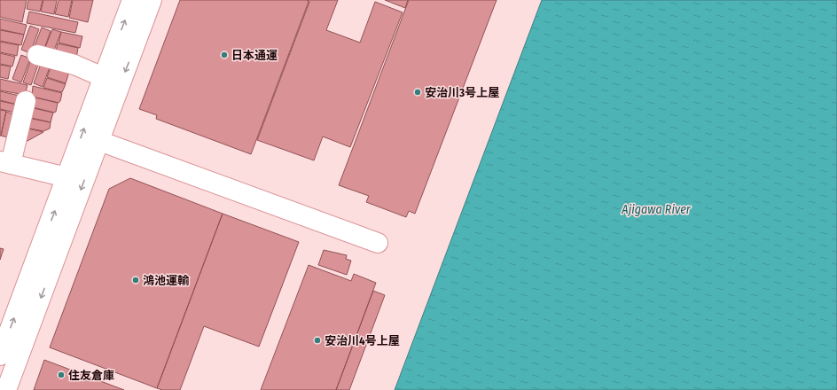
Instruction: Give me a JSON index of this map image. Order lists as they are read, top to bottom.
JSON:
{
  "water": ["Ajigawa River"],
  "places": [
    "日本通運",
    "安治川3号上屋",
    "鴻池運輸",
    "安治川4号上屋",
    "住友倉庫"
  ]
}
